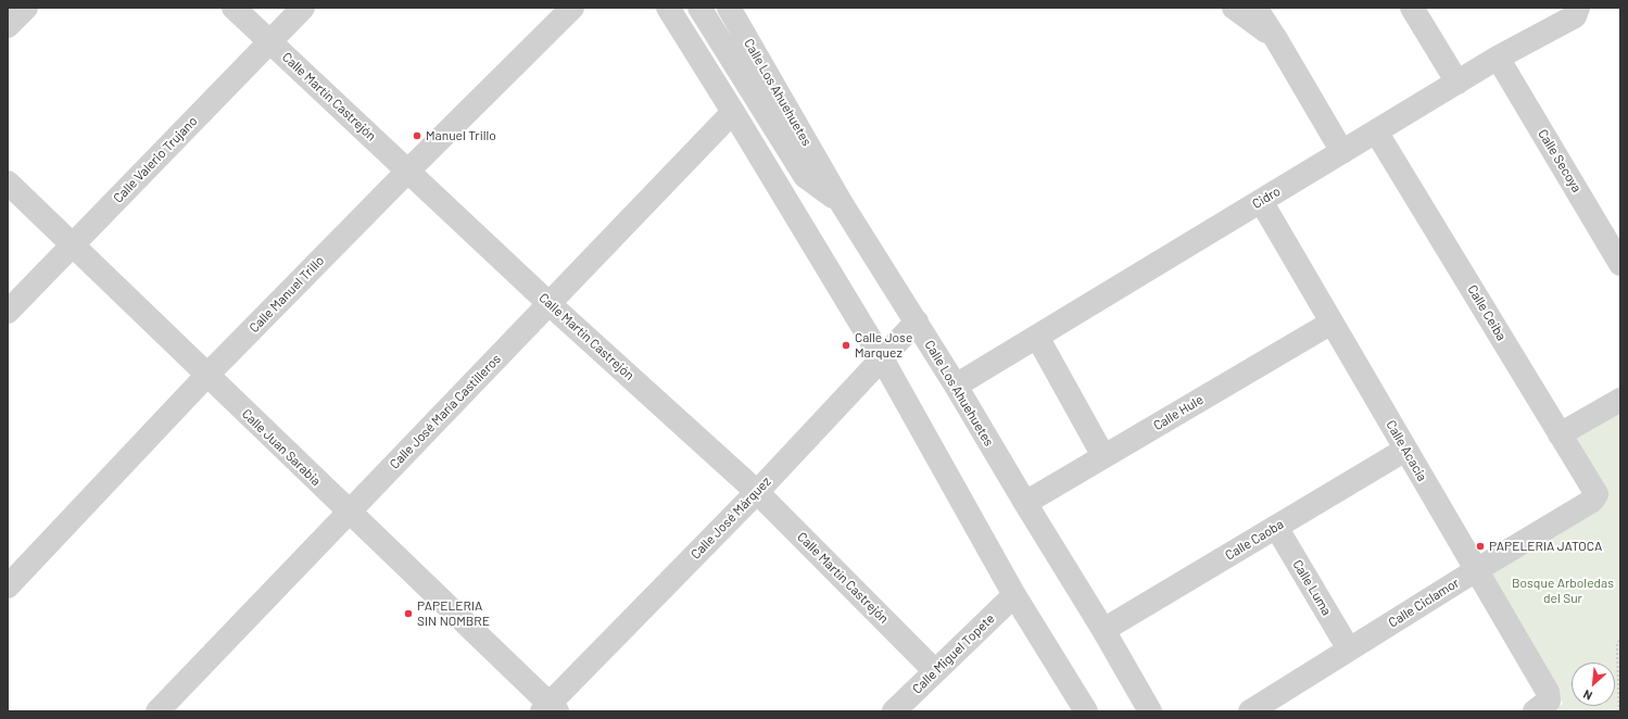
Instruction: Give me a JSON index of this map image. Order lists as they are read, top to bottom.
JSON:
{
  "streets": {
    "street": [
      "Calle Los Ahuehuetes",
      "Calle Martín Castrejón",
      "Calle Valerio Trujano",
      "Calle Secoya",
      "Cidro",
      "Calle Manuel Trillo",
      "Calle Ceiba",
      "Calle José María Castilleros",
      "Calle Hule",
      "Calle Juan Sarabia",
      "Calle Acacia",
      "Calle José Márquez",
      "Calle Caoba",
      "Calle Luma",
      "Calle Ciclamor",
      "Calle Miguel Topete"
    ]
  },
  "crossings": [
    ["Calle Los Ahuehuetes", "Cidro"],
    ["Calle Los Ahuehuetes", "Calle Hule"],
    ["Calle Los Ahuehuetes", "Calle José Márquez"],
    ["Calle Los Ahuehuetes", "Calle Caoba"],
    ["Calle Martín Castrejón", "Calle Valerio Trujano"],
    ["Calle Martín Castrejón", "Calle Manuel Trillo"],
    ["Calle Martín Castrejón", "Calle José María Castilleros"],
    ["Calle Martín Castrejón", "Calle José Márquez"],
    ["Calle Martín Castrejón", "Calle Miguel Topete"],
    ["Calle Valerio Trujano", "Calle Juan Sarabia"],
    ["Calle Secoya", "Cidro"],
    ["Cidro", "Calle Ceiba"],
    ["Cidro", "Calle Acacia"],
    ["Calle Manuel Trillo", "Calle Juan Sarabia"],
    ["Calle Ceiba", "Calle Ciclamor"],
    ["Calle José María Castilleros", "Calle Juan Sarabia"],
    ["Calle Hule", "Calle Acacia"],
    ["Calle Juan Sarabia", "Calle José Márquez"],
    ["Calle Acacia", "Calle Caoba"],
    ["Calle Acacia", "Calle Ciclamor"],
    ["Calle Caoba", "Calle Luma"],
    ["Calle Luma", "Calle Ciclamor"]
  ],
  "parks": ["Bosque Arboledas del Sur"],
  "places": [
    "Manuel Trillo",
    "Calle Jose Marquez",
    "PAPELERIA JATOCA",
    "PAPELERIA SIN NOMBRE"
  ],
  "north": "bottom left"
}
